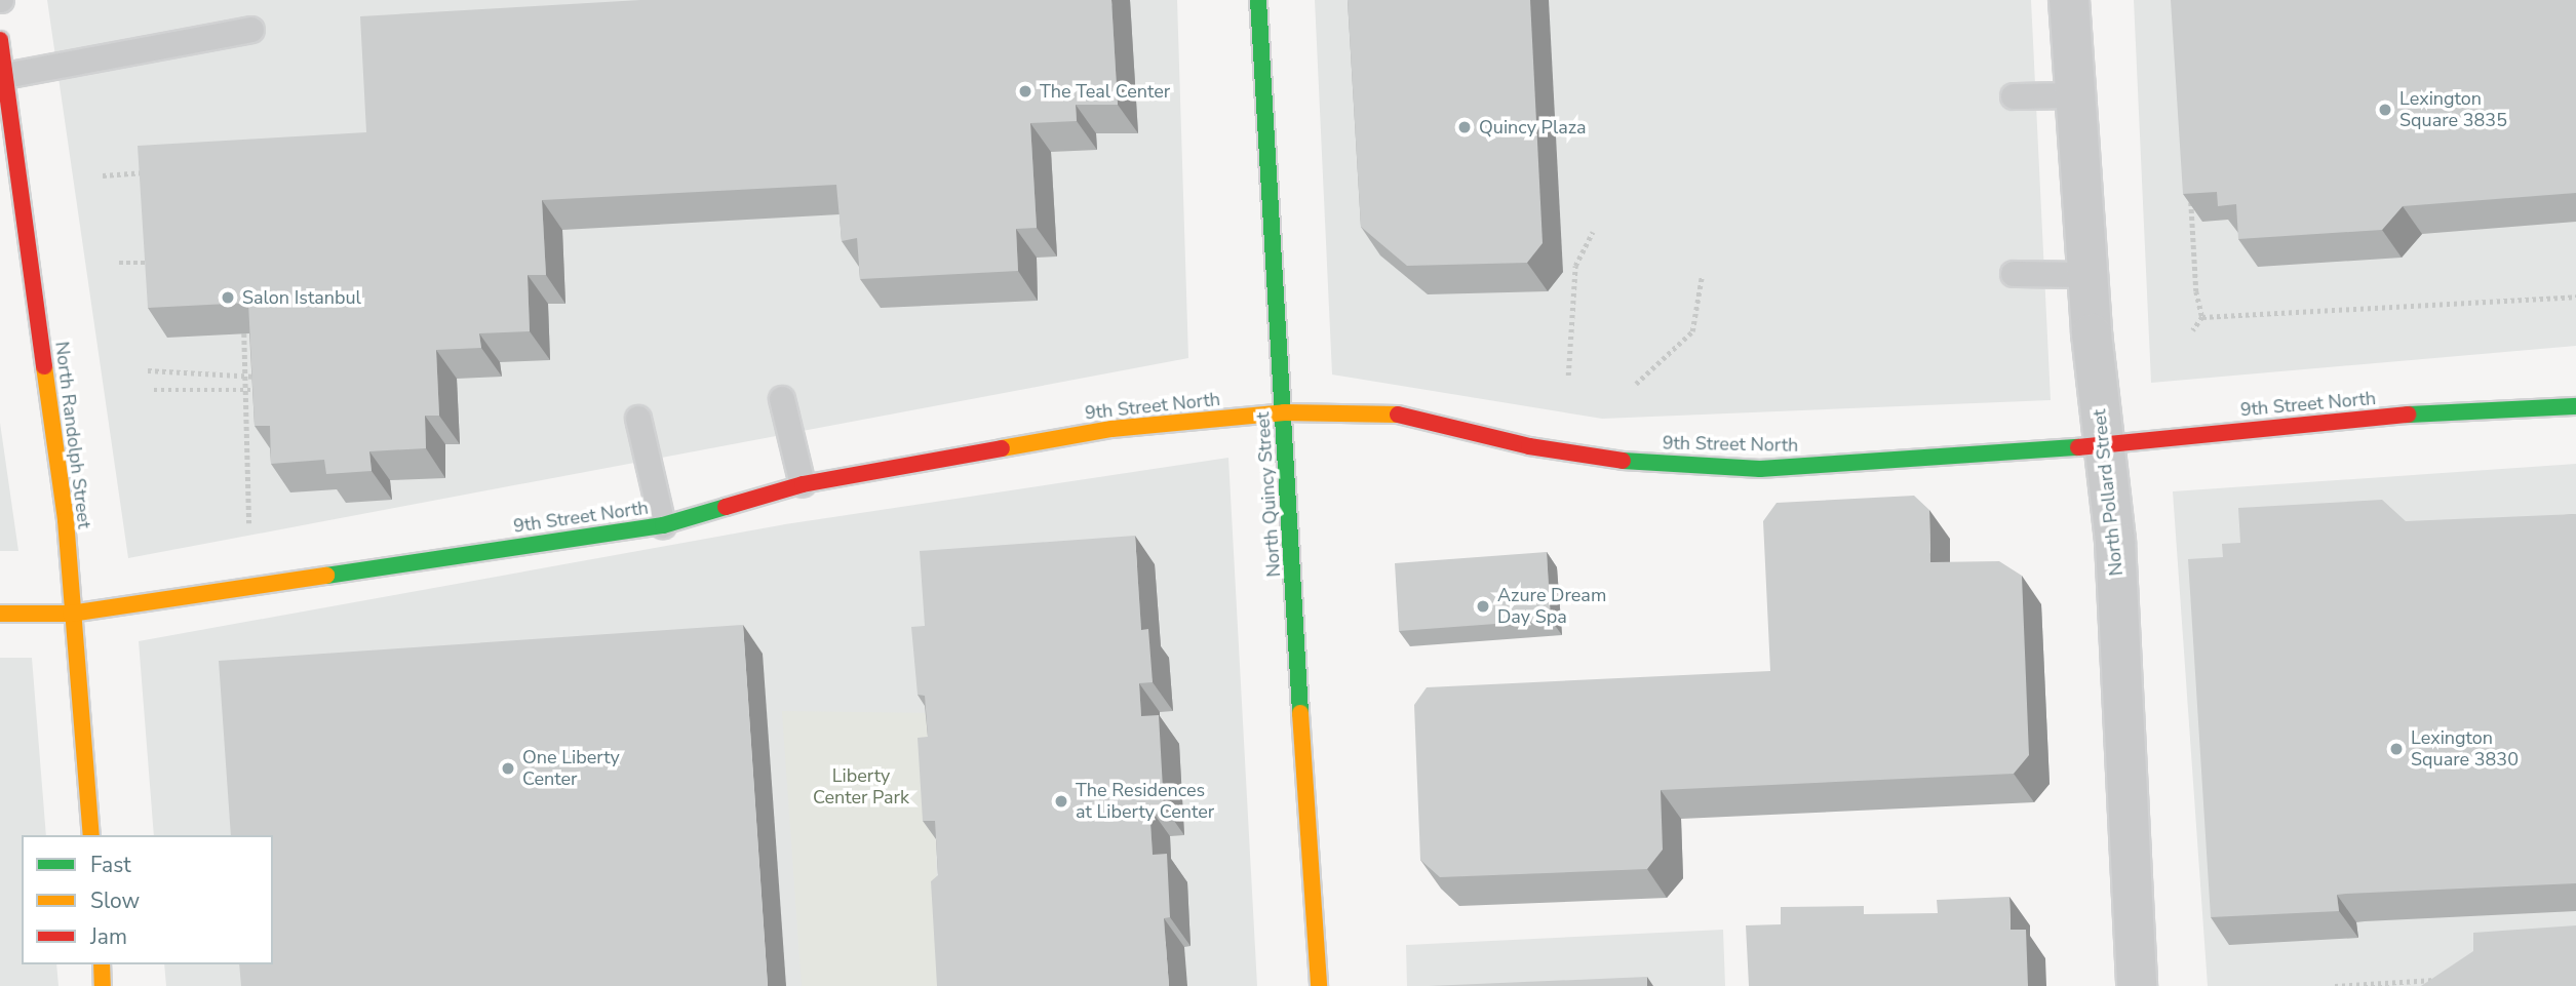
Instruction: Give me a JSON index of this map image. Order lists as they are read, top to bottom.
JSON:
{
  "streets": {
    "street": [
      "9th Street North",
      "North Randolph Street",
      "North Pollard Street",
      "North Quincy Street"
    ]
  },
  "crossings": [
    ["9th Street North", "North Randolph Street"],
    ["9th Street North", "North Pollard Street"],
    ["9th Street North", "North Quincy Street"]
  ],
  "parks": ["Liberty Center Park"],
  "places": [
    "The Teal Center",
    "Lexington Square 3835",
    "Quincy Plaza",
    "Salon Istanbul",
    "Azure Dream Day Spa",
    "Lexington Square 3830",
    "One Liberty Center",
    "The Residences at Liberty Center"
  ],
  "legend": ["Fast", "Slow", "Jam"]
}
